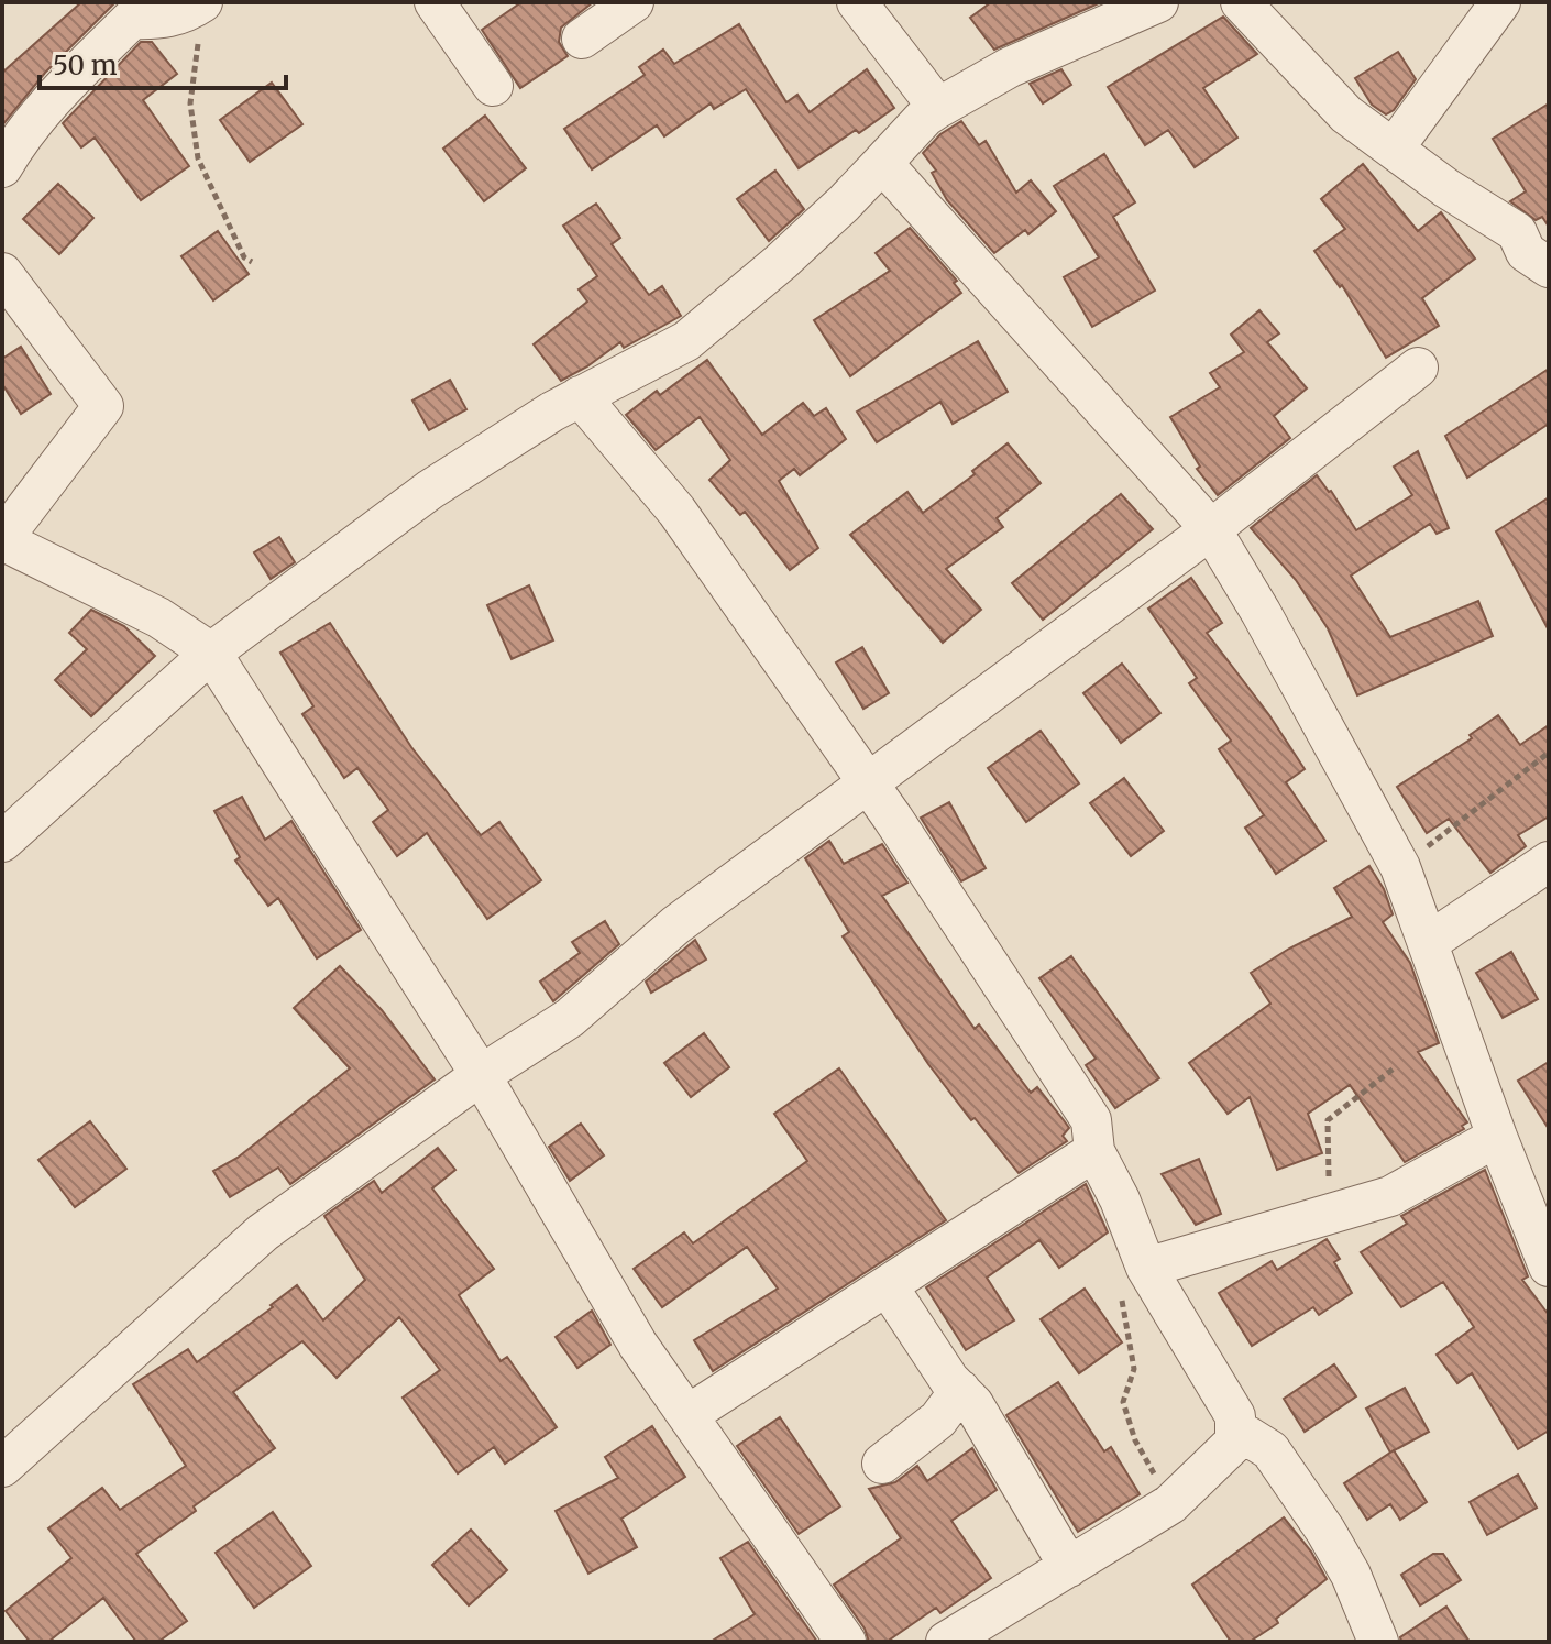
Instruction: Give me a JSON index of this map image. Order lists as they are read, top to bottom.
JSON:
{
  "scale_bar": "50 m"
}
